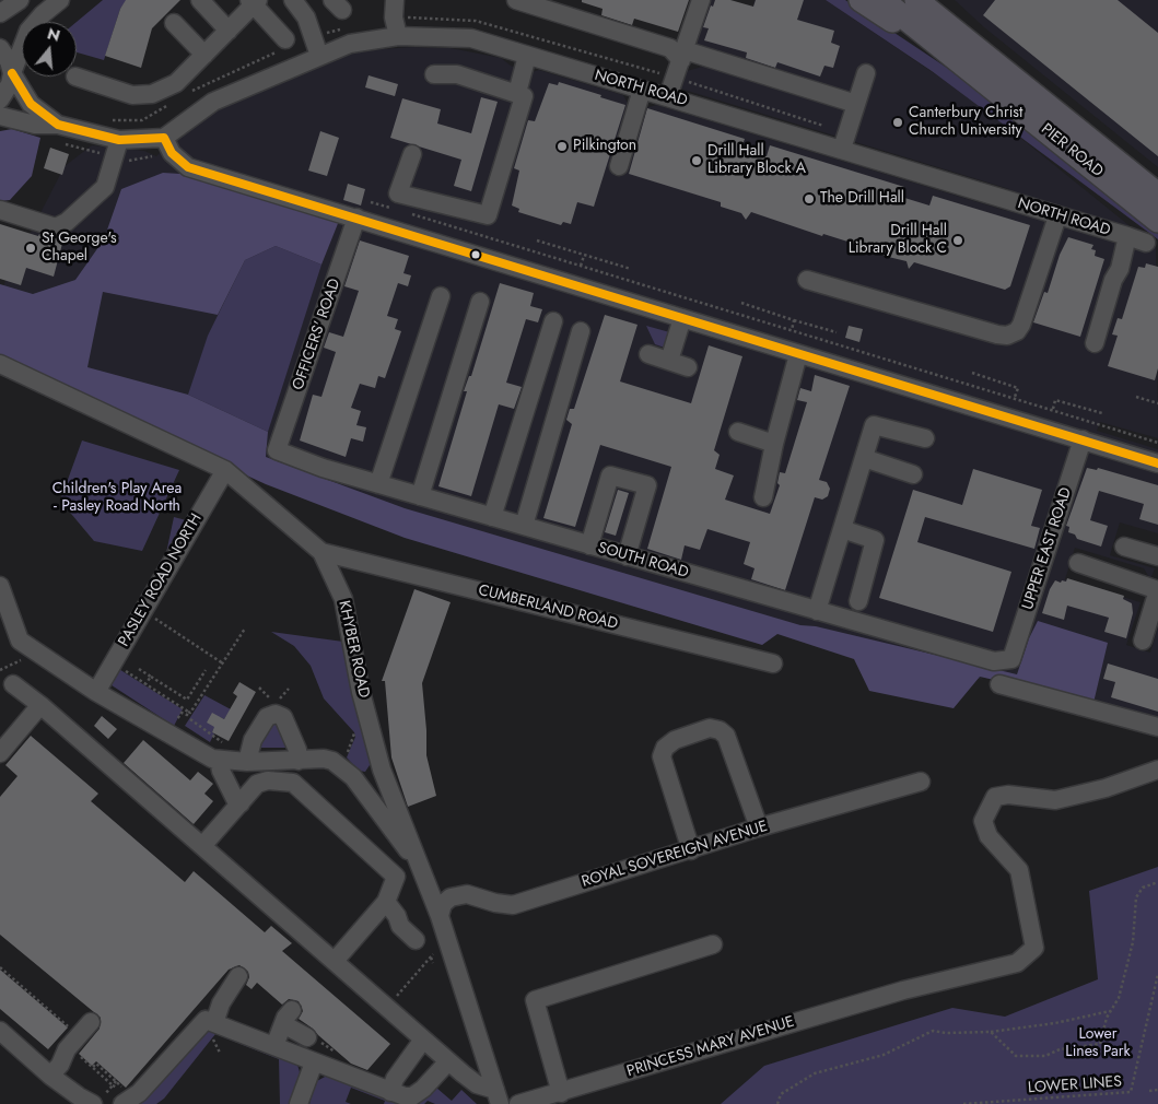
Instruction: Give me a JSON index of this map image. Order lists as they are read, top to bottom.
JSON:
{
  "streets": {
    "main road": ["PIER ROAD"],
    "street": [
      "NORTH ROAD",
      "OFFICERS' ROAD",
      "UPPER EAST ROAD",
      "SOUTH ROAD",
      "PASLEY ROAD NORTH",
      "CUMBERLAND ROAD",
      "KHYBER ROAD",
      "ROYAL SOVEREIGN AVENUE",
      "PRINCESS MARY AVENUE"
    ],
    "path": ["LOWER LINES"]
  },
  "crossings": [
    ["OFFICERS' ROAD", "SOUTH ROAD"],
    ["UPPER EAST ROAD", "SOUTH ROAD"],
    ["PASLEY ROAD NORTH", "KHYBER ROAD"],
    ["CUMBERLAND ROAD", "KHYBER ROAD"],
    ["KHYBER ROAD", "ROYAL SOVEREIGN AVENUE"]
  ],
  "parks": ["Children's Play Area - Pasley Road North", "Lower Lines Park"],
  "places": [
    "Canterbury Christ Church University",
    "Pilkington",
    "Drill Hall Library Block A",
    "The Drill Hall",
    "Drill Hall Library Block C",
    "St George's Chapel"
  ],
  "north": "top"
}
